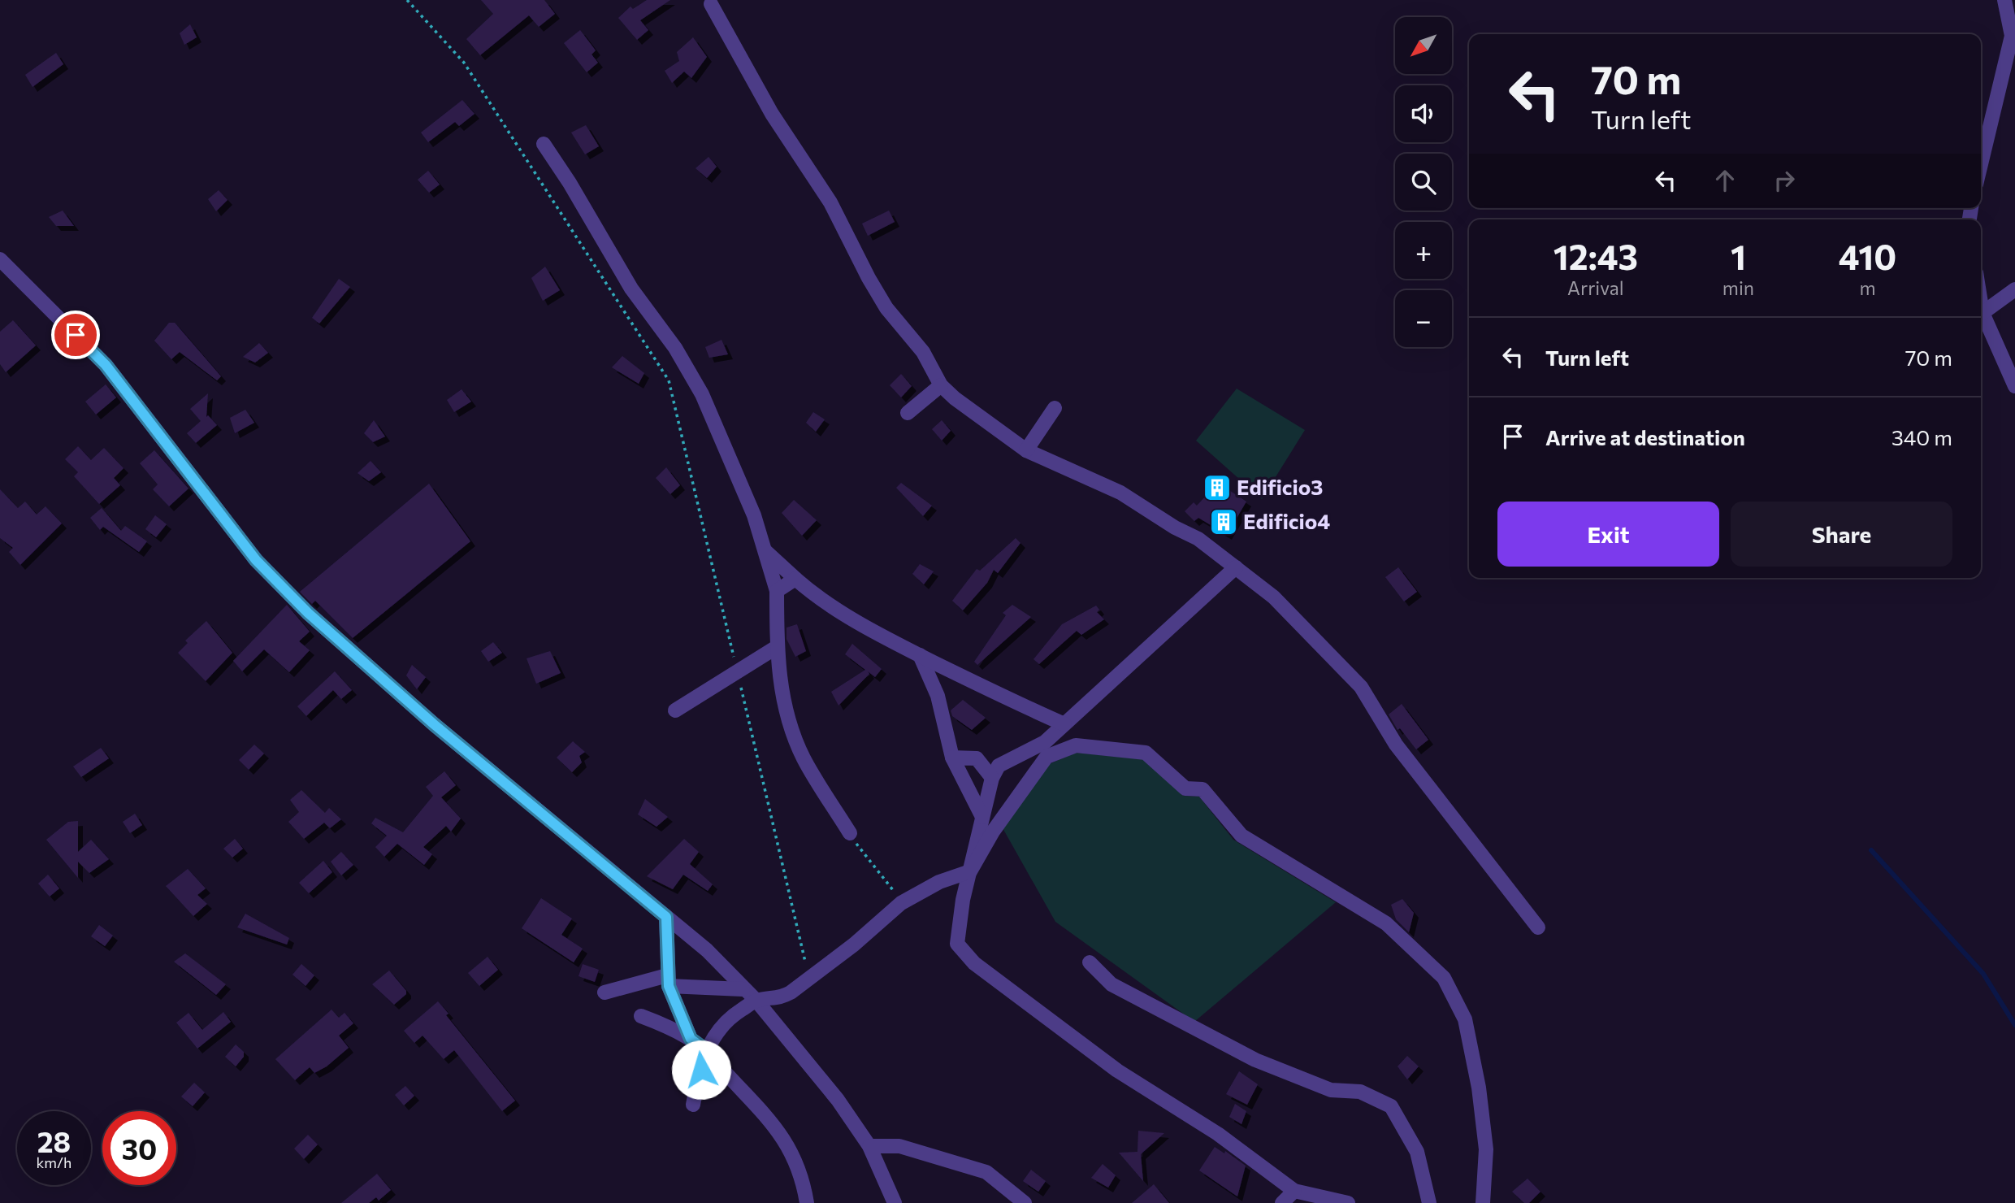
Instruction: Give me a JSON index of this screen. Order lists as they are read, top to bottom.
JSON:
{
  "places": {
    "building": ["Edificio3", "Edificio4"]
  },
  "north": "bottom left",
  "page": {
    "map_buttons": ["+", "−"],
    "turn": ["70 m", "Turn left"],
    "eta": [
      "12:43",
      "Arrival",
      "1",
      "min",
      "410",
      "m"
    ],
    "list": [
      {
        "name": "Turn left",
        "value": "70 m"
      },
      {
        "name": "Arrive at destination",
        "value": "340 m"
      }
    ],
    "buttons": ["Exit", "Share"],
    "speed": "28 km/h",
    "limit": "30"
  }
}
